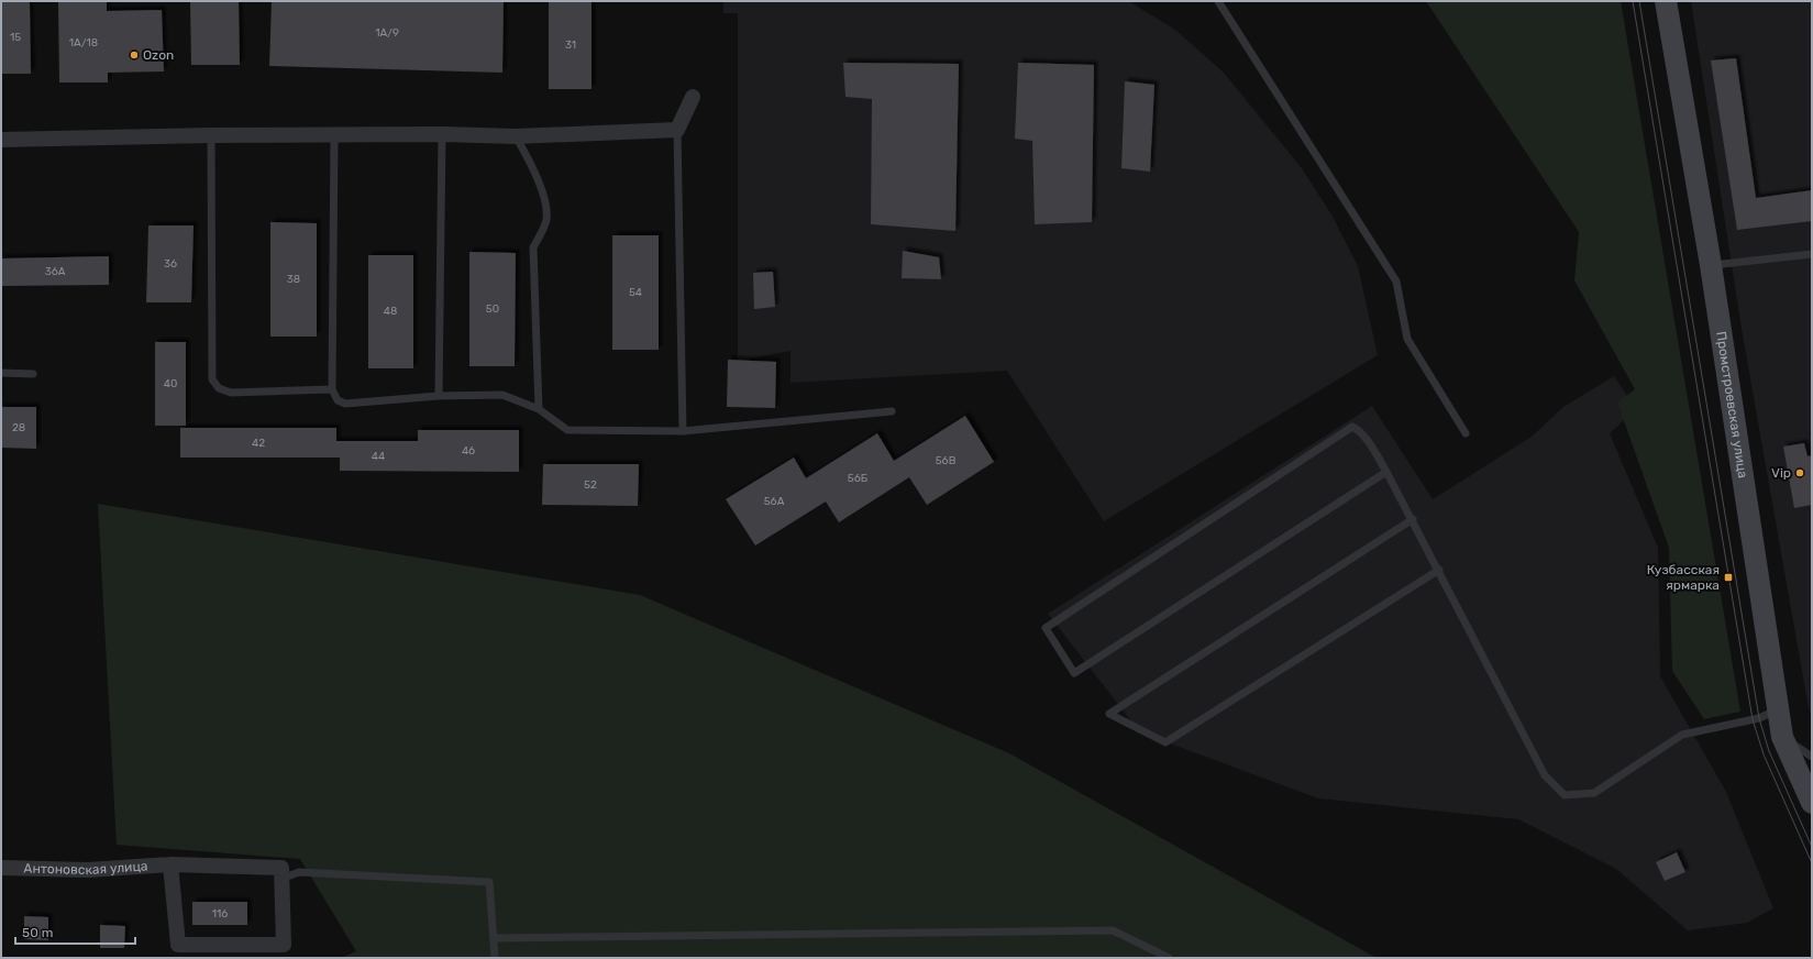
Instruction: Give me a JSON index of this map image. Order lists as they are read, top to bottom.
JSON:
{
  "streets": {
    "street": ["Промстроевская улица", "Антоновская улица"]
  },
  "places": {
    "other": ["Ozon", "Vip"],
    "transit": ["Кузбасская ярмарка"]
  },
  "house_numbers": [
    "1А/9",
    "15",
    "1А/18",
    "31",
    "36",
    "36А",
    "38",
    "54",
    "50",
    "48",
    "40",
    "28",
    "42",
    "46",
    "44",
    "56В",
    "56Б",
    "52",
    "56А",
    "116"
  ],
  "scale_bar": "50 m"
}
